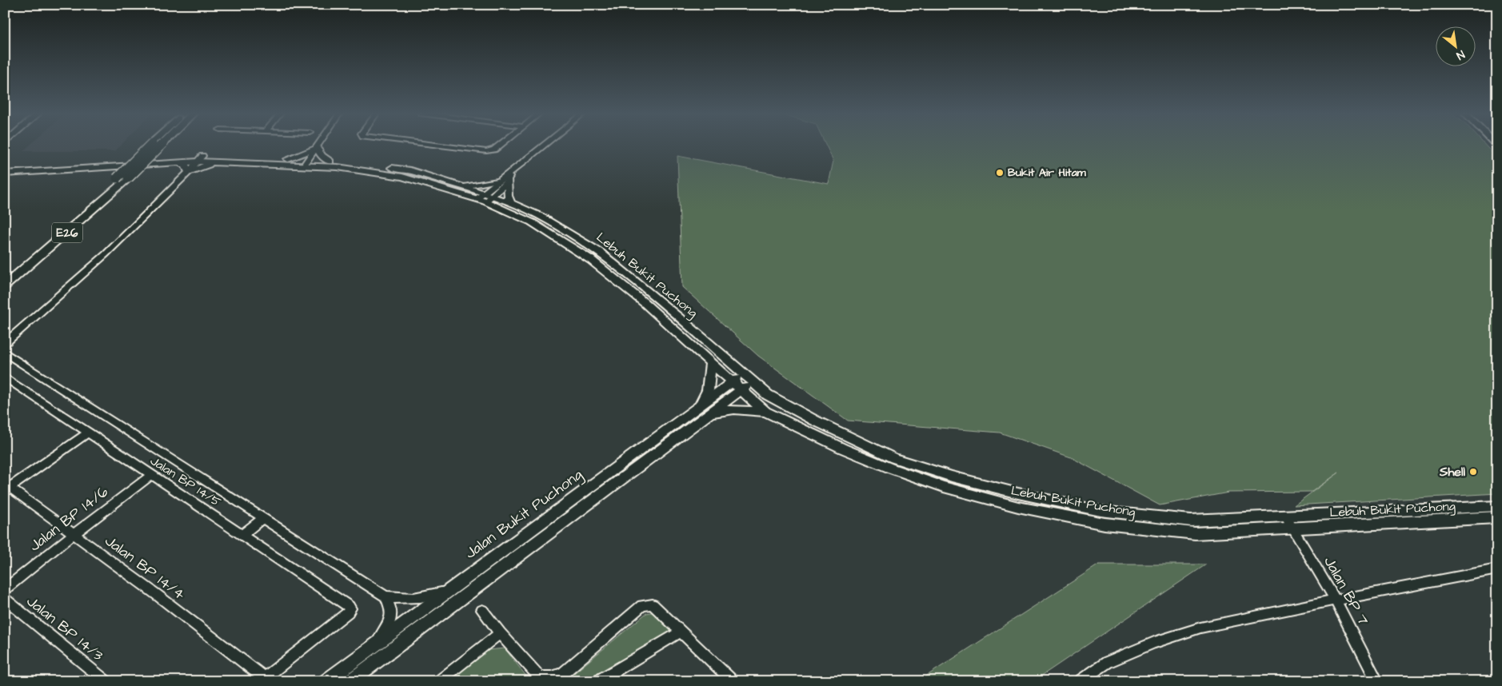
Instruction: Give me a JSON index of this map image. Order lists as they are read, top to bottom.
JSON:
{
  "streets": {
    "highway": ["E26"],
    "main road": ["Lebuh Bukit Puchong", "Jalan Bukit Puchong"],
    "street": [
      "Jalan BP 14/5",
      "Jalan BP 14/6",
      "Jalan BP 14/4",
      "Jalan BP 7",
      "Jalan BP 14/3"
    ]
  },
  "crossings": [
    ["Lebuh Bukit Puchong", "Jalan Bukit Puchong"],
    ["Lebuh Bukit Puchong", "Jalan BP 7"],
    ["Jalan BP 14/5", "Jalan BP 14/6"],
    ["Jalan BP 14/5", "Jalan BP 14/4"],
    ["Jalan BP 14/6", "Jalan BP 14/4"]
  ],
  "places": ["Bukit Air Hitam", "Shell"],
  "north": "bottom right"
}
